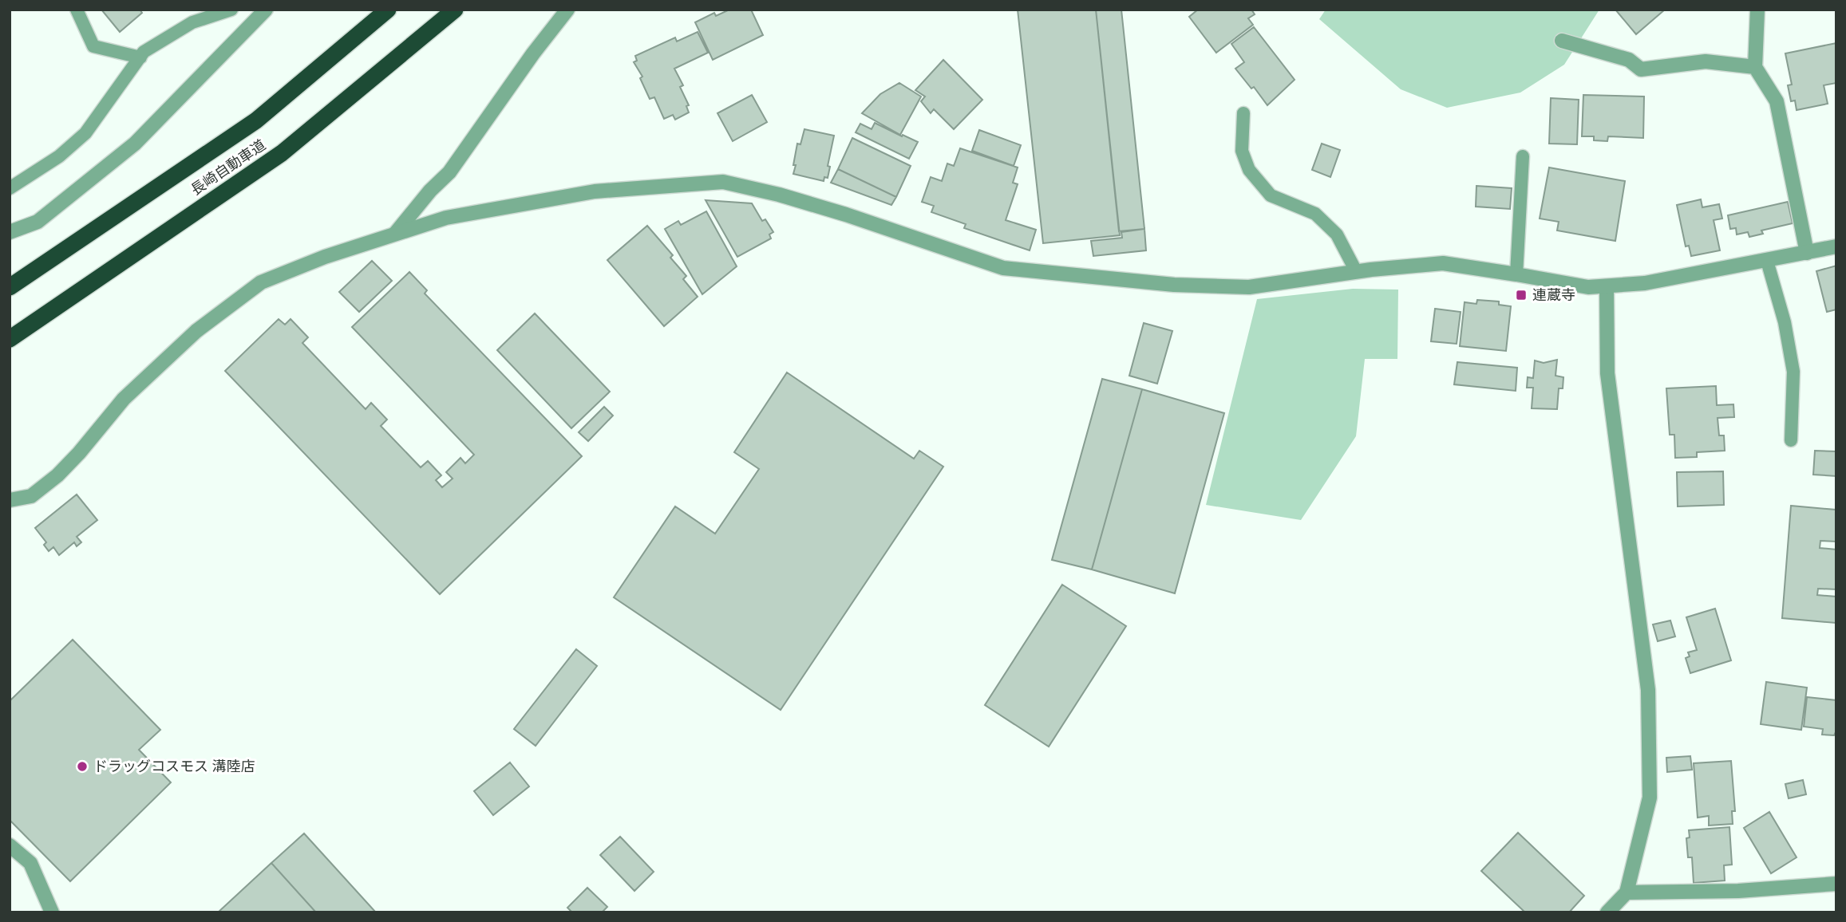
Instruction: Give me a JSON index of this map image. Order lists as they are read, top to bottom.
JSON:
{
  "streets": {
    "highway": ["長崎自動車道"]
  },
  "places": {
    "transit": ["連蔵寺"],
    "other": ["ドラッグコスモス 溝陸店"]
  }
}
